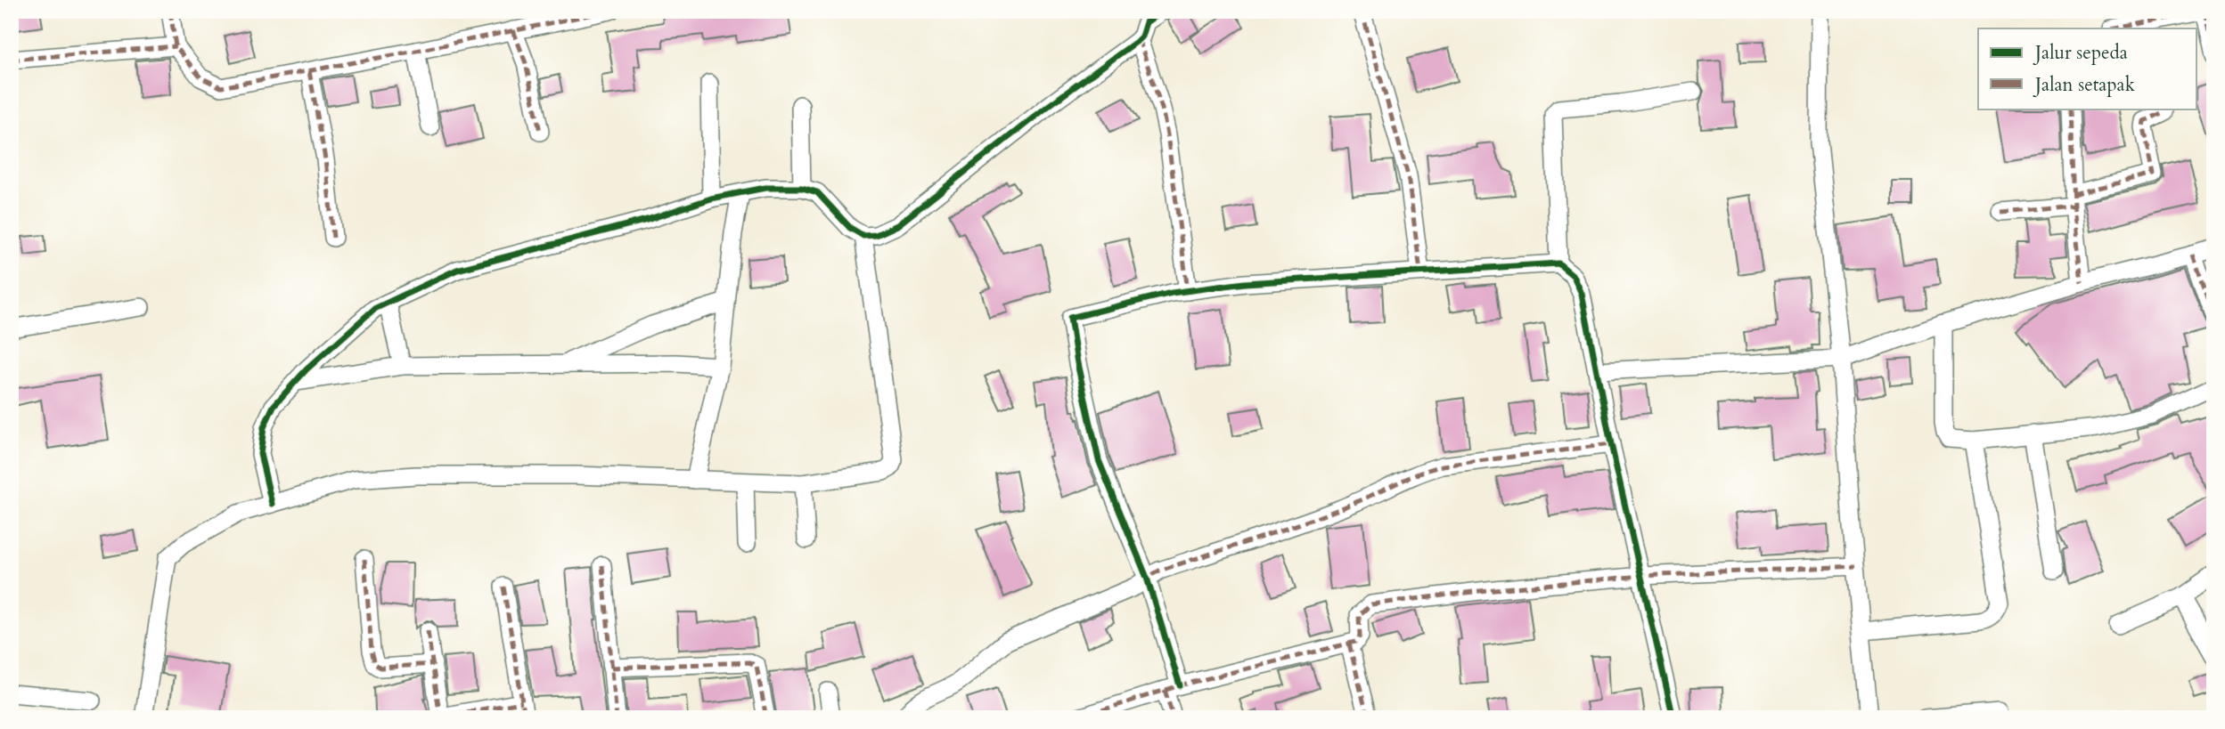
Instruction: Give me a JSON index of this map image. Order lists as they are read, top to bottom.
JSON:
{
  "legend": ["Jalur sepeda", "Jalan setapak"]
}
